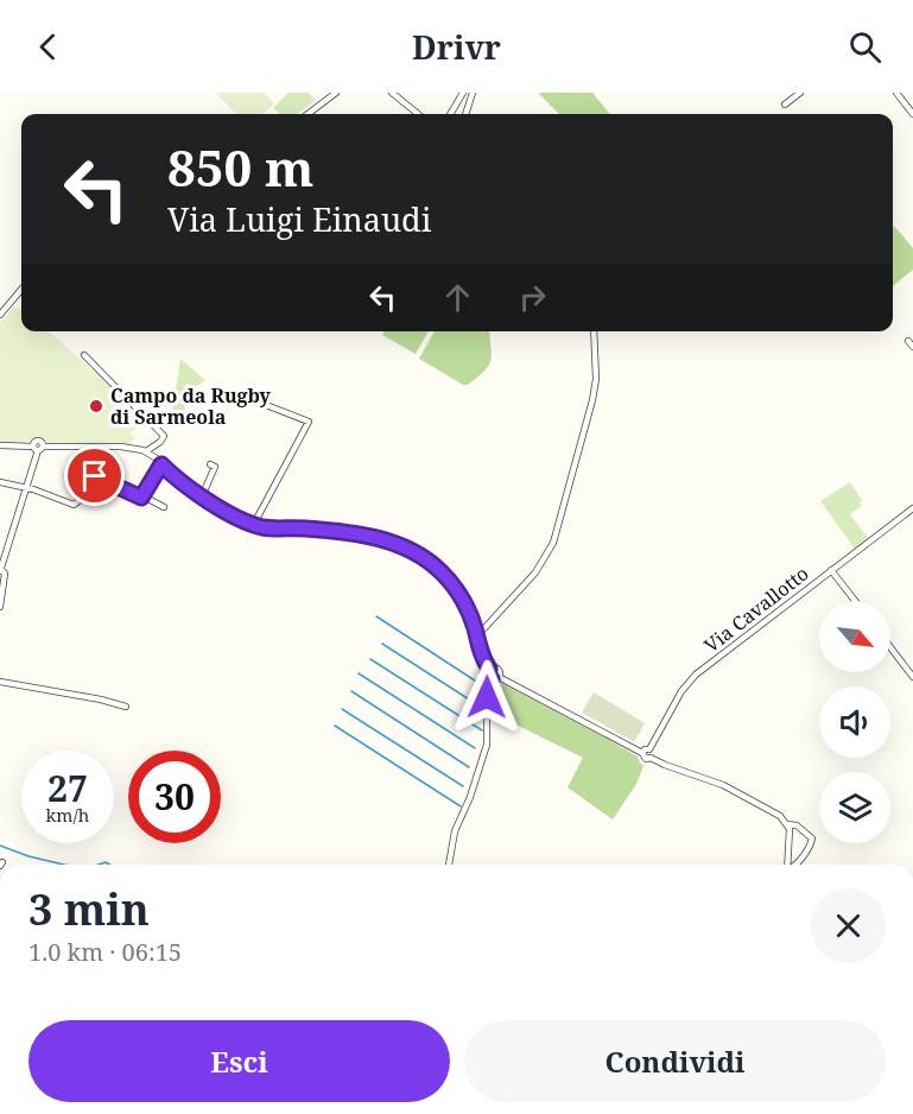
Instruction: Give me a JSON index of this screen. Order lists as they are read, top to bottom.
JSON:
{
  "streets": {
    "street": ["Via Cavallotto"]
  },
  "places": ["Campo da Rugby di Sarmeola"],
  "north": "bottom right",
  "page": {
    "header": "Drivr",
    "turn": ["850 m", "Via Luigi Einaudi"],
    "speed": "27 km/h",
    "limit": "30",
    "heading": ["3 min", "1.0 km · 06:15"],
    "buttons": ["Esci", "Condividi"]
  }
}
